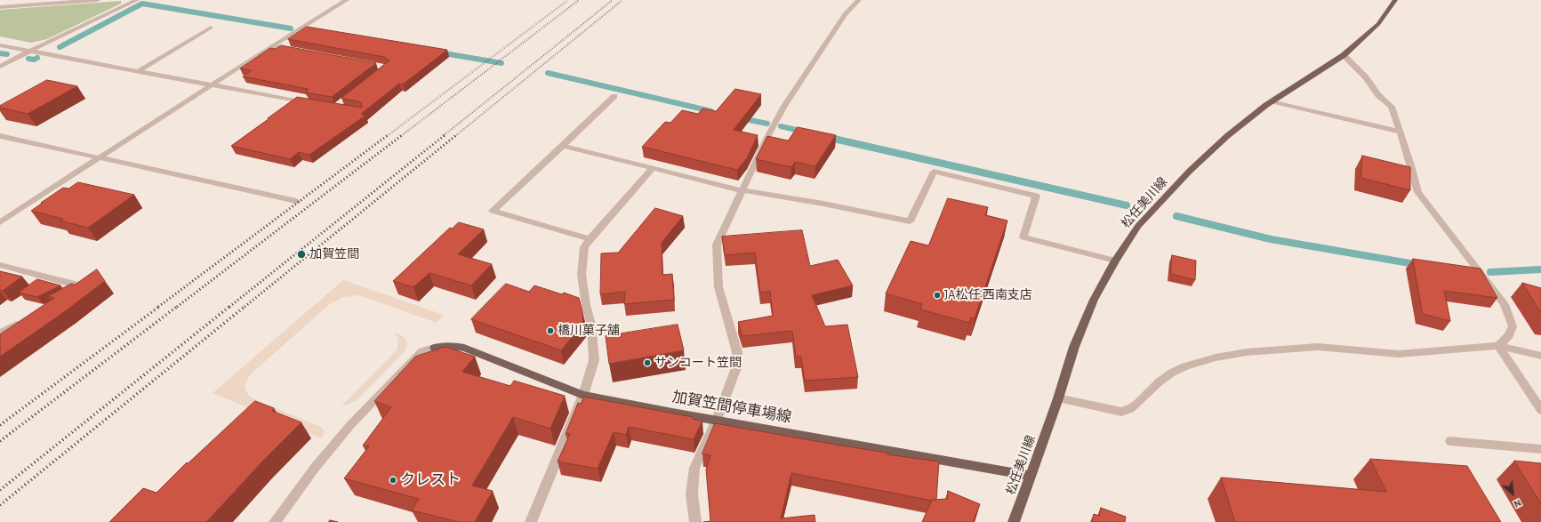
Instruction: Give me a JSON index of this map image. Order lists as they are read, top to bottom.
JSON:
{
  "streets": {
    "main road": ["松任美川線", "加賀笠間停車場線"]
  },
  "crossings": [
    ["松任美川線", "加賀笠間停車場線"]
  ],
  "places": [
    "加賀笠間",
    "JA松任 西南支店",
    "橋川菓子舗",
    "サンコート笠間",
    "クレスト"
  ],
  "north": "bottom right"
}
